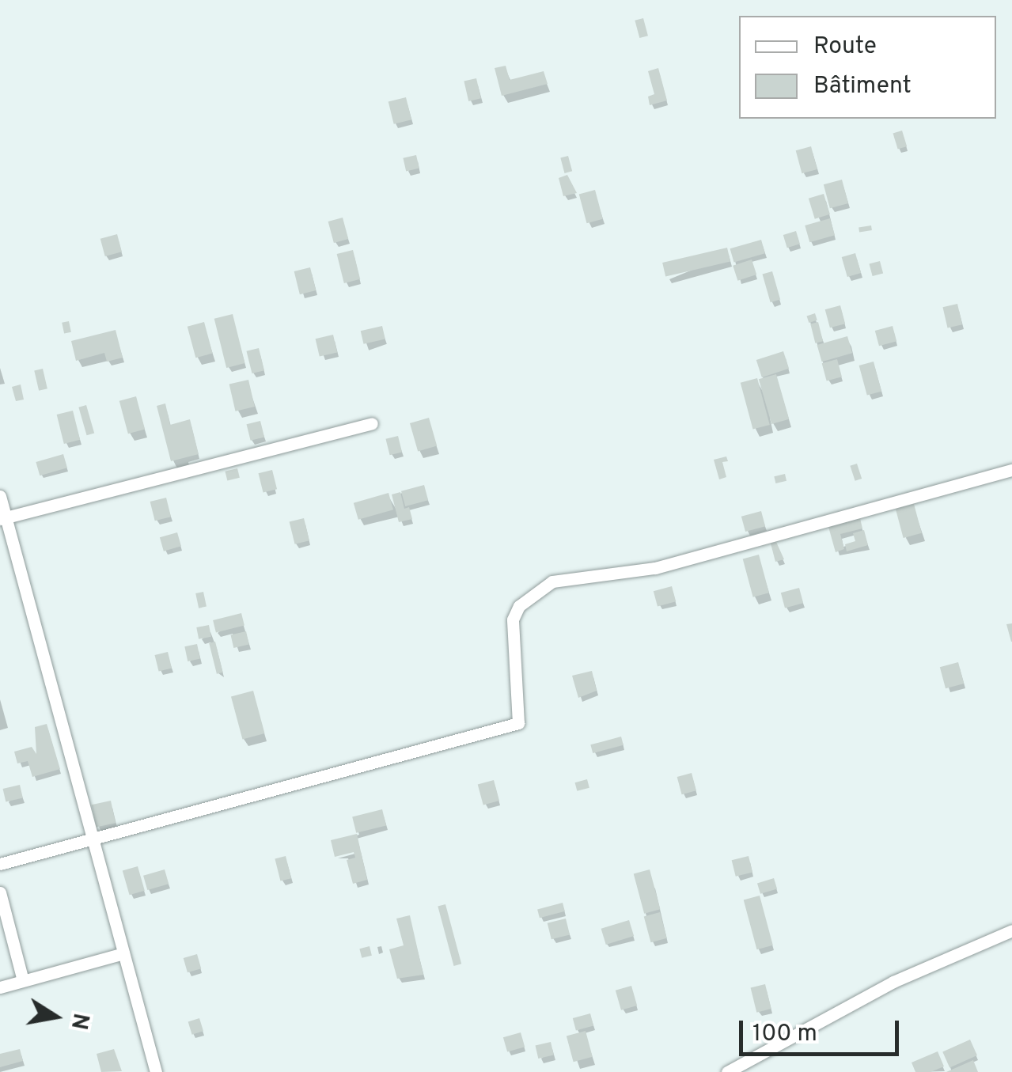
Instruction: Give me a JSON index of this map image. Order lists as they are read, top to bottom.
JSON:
{
  "legend": ["Route", "Bâtiment"],
  "scale_bar": "100 m",
  "north": "right"
}
